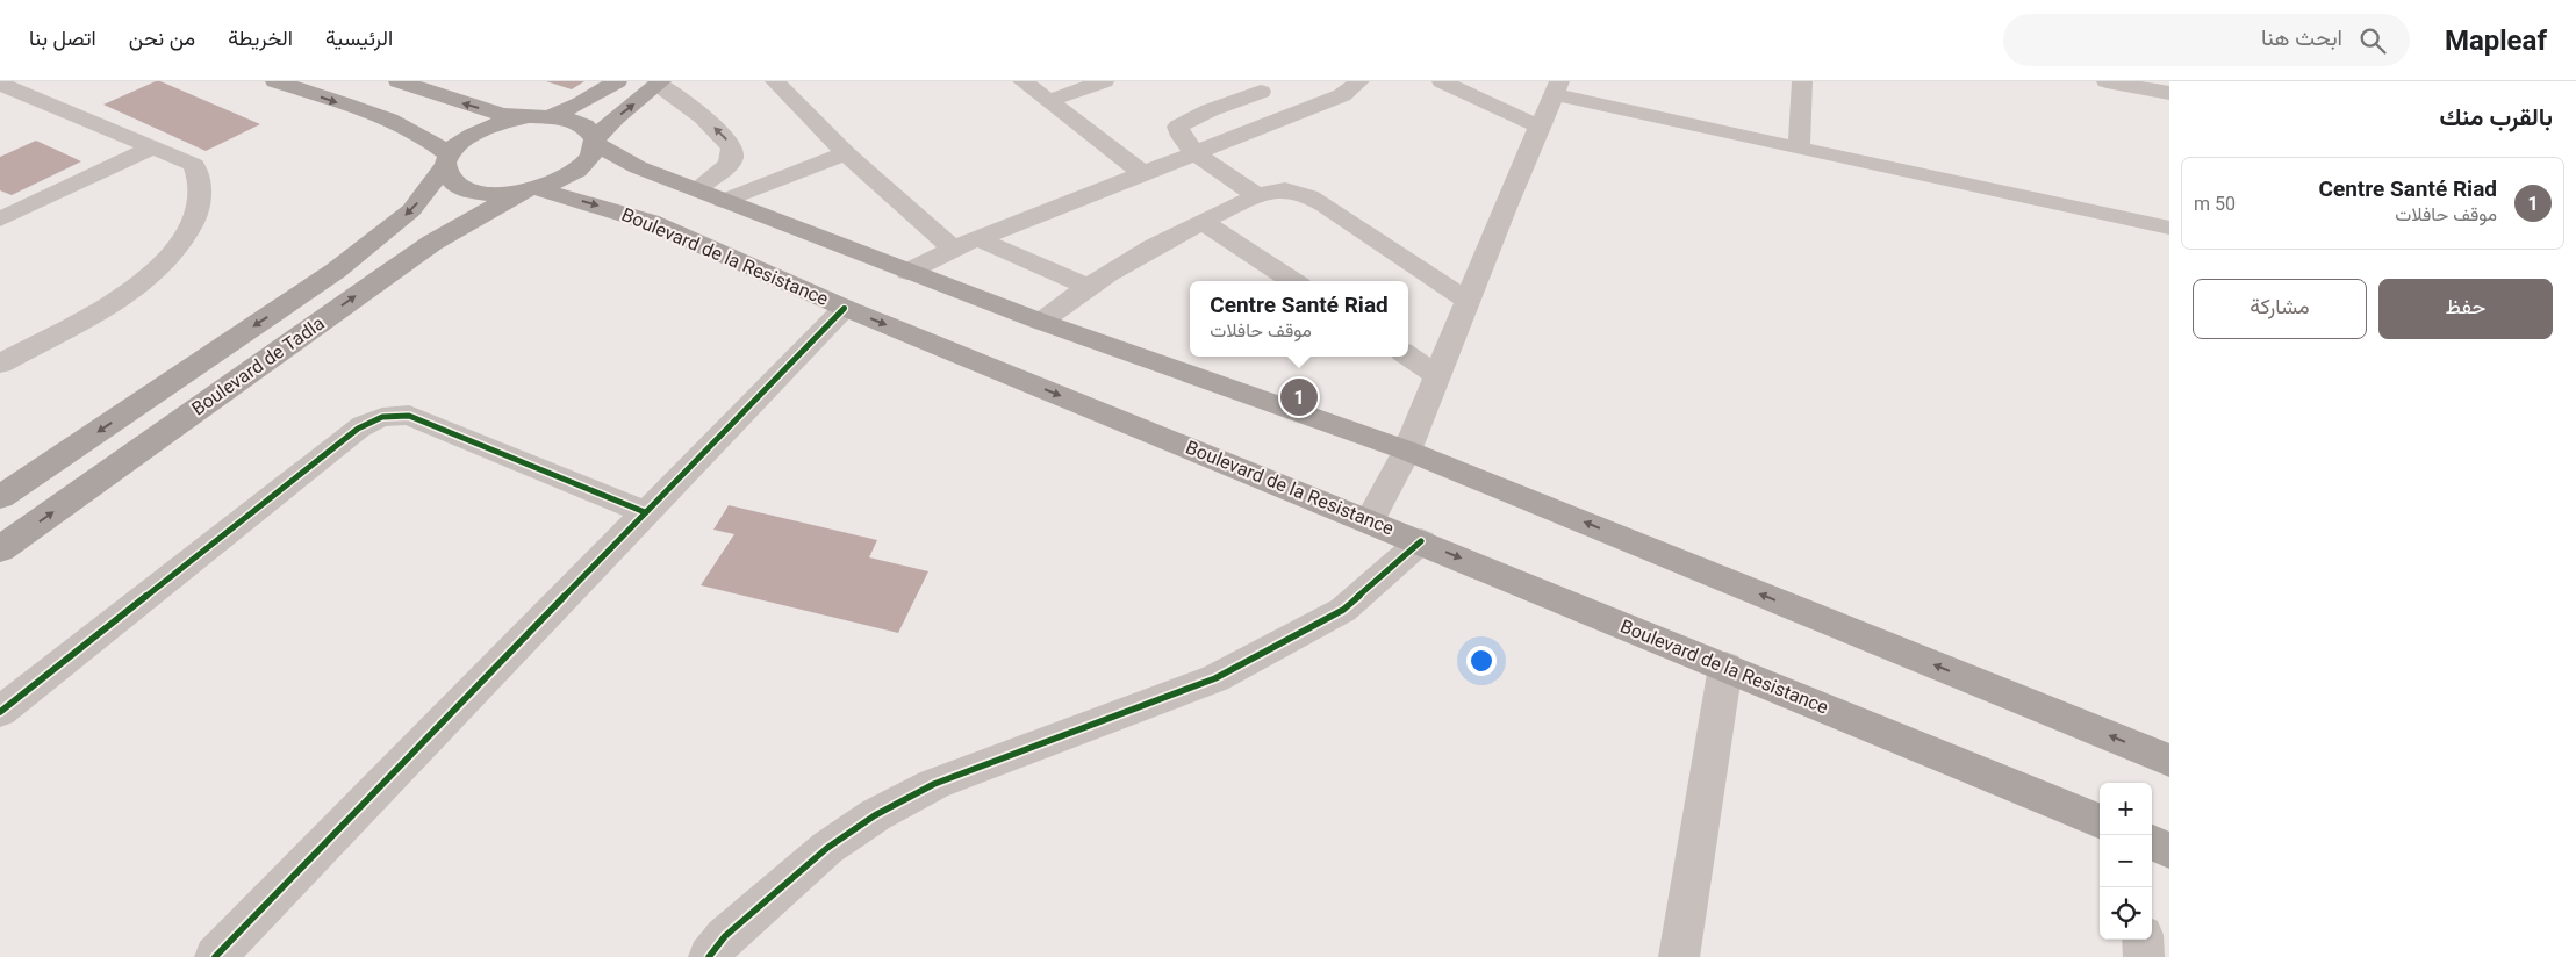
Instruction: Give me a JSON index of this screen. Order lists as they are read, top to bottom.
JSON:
{
  "streets": {
    "main road": ["Boulevard de la Resistance", "Boulevard de Tadla"]
  },
  "crossings": [
    ["Boulevard de la Resistance", "Boulevard de Tadla"]
  ],
  "page": {
    "header": "Mapleaf",
    "search": "ابحث هنا",
    "nav": [
      "الرئيسية",
      "الخريطة",
      "من نحن",
      "اتصل بنا"
    ],
    "heading": "بالقرب منك",
    "list": [
      {
        "mark": "1",
        "name": "Centre Santé Riad",
        "note": "موقف حافلات",
        "value": "50 m"
      }
    ],
    "buttons": ["حفظ", "مشاركة"],
    "popup": ["Centre Santé Riad", "موقف حافلات"],
    "pins": "1",
    "map_buttons": ["+", "−"]
  }
}
